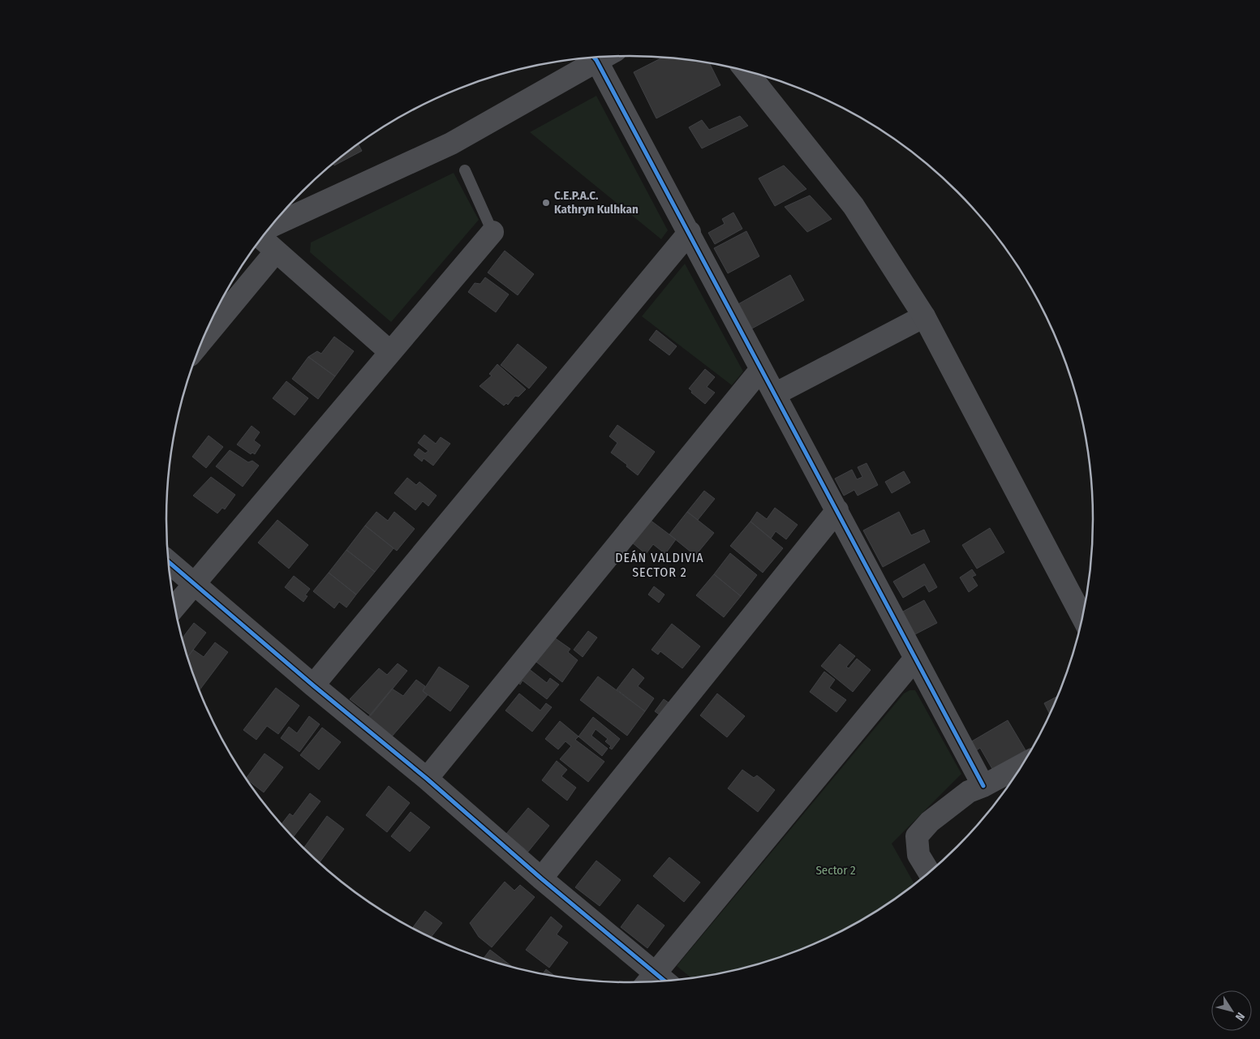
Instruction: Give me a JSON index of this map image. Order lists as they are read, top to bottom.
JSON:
{
  "districts": ["DEÁN VALDIVIA SECTOR 2"],
  "parks": ["Sector 2"],
  "places": ["C.E.P.A.C. Kathryn Kulhkan"],
  "north": "bottom right"
}
